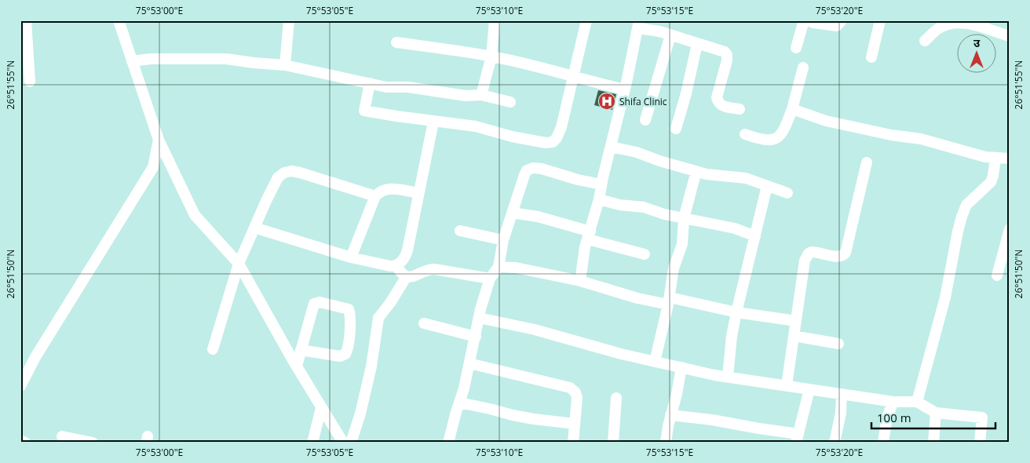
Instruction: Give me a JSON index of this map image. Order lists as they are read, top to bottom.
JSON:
{
  "places": {
    "hospital": ["Shifa Clinic"]
  },
  "scale_bar": "100 m",
  "north": "top",
  "coordinates": [
    "75°53'00\"E",
    "75°53'05\"E",
    "75°53'10\"E",
    "75°53'15\"E",
    "75°53'20\"E",
    "26°51'55\"N",
    "26°51'50\"N"
  ]
}
